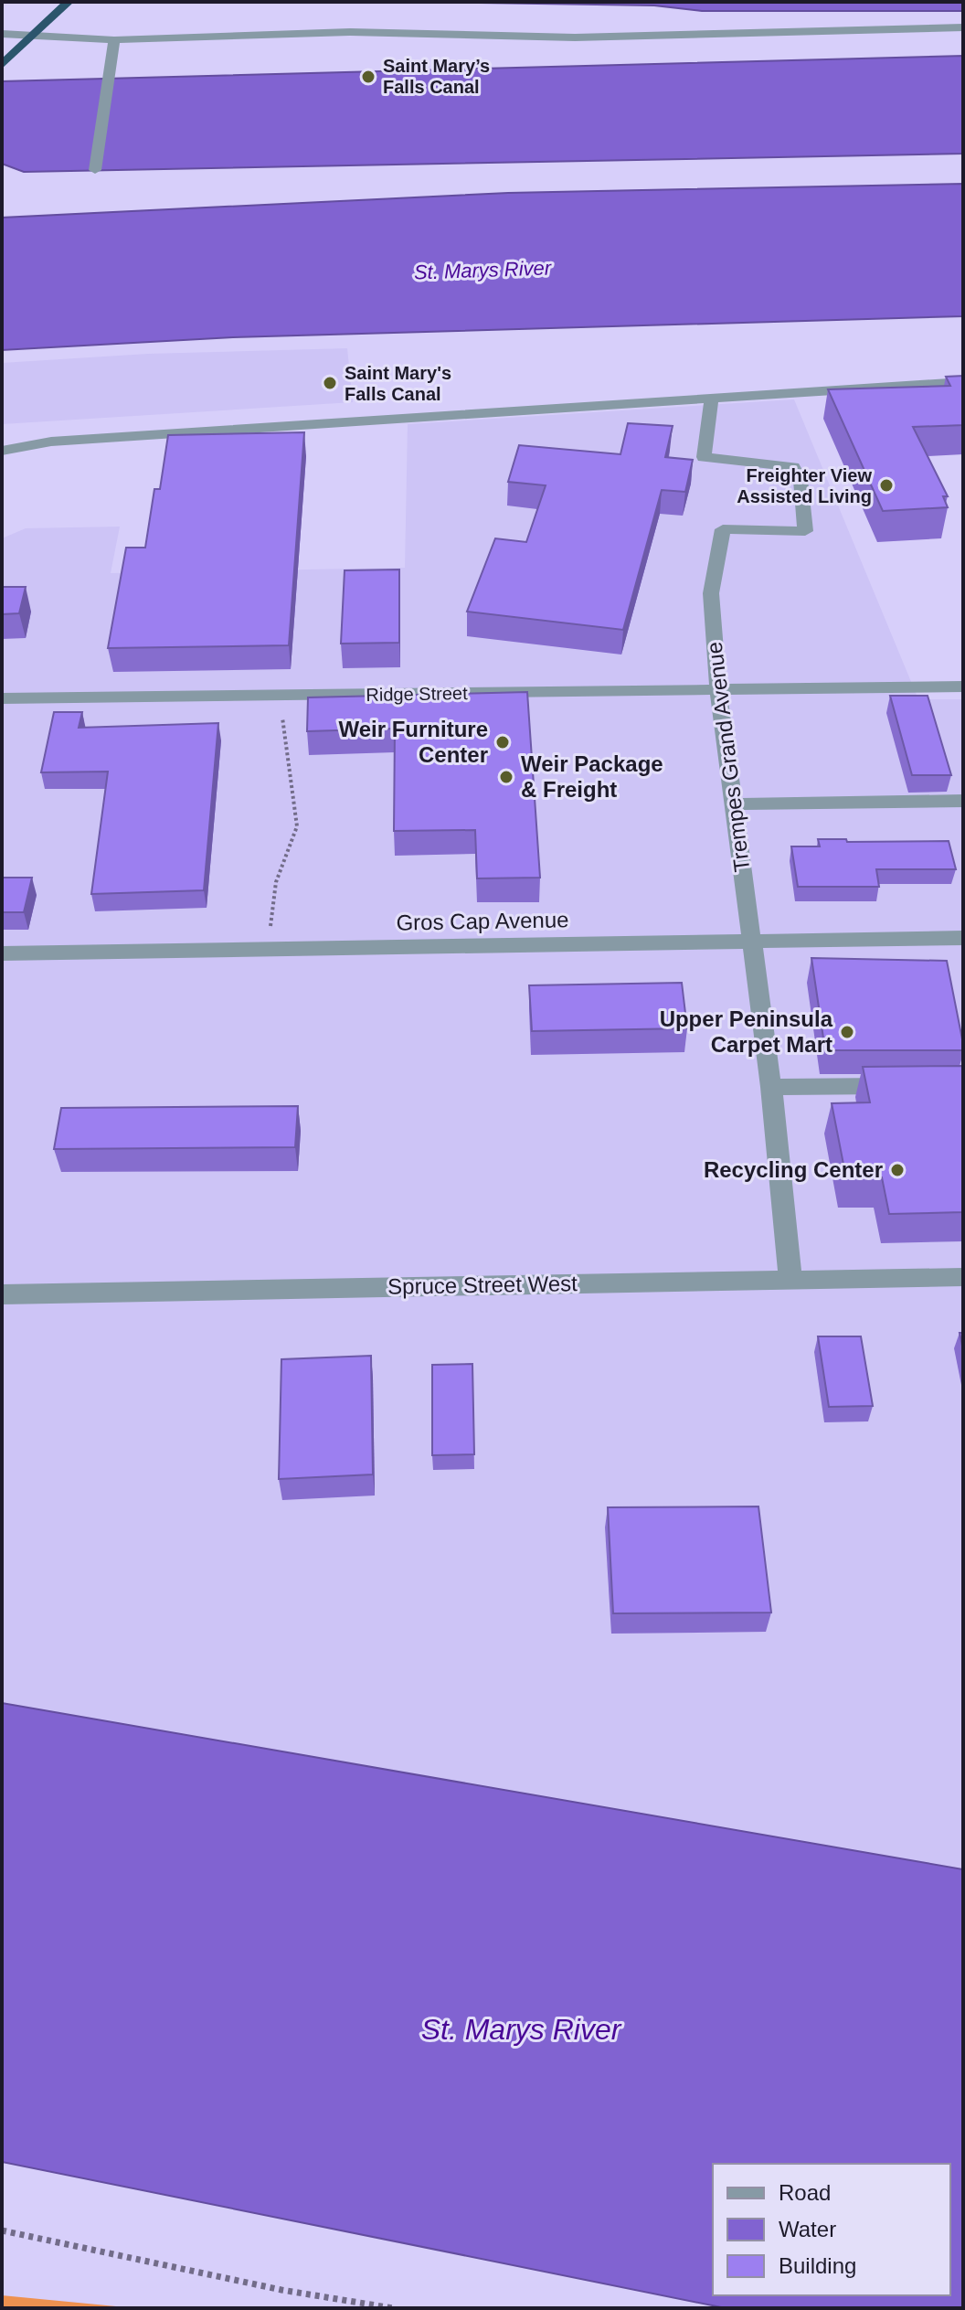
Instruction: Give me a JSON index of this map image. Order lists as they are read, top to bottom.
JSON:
{
  "streets": {
    "street": [
      "Ridge Street",
      "Trempes Grand Avenue",
      "Gros Cap Avenue",
      "Spruce Street West"
    ]
  },
  "crossings": [
    ["Ridge Street", "Trempes Grand Avenue"],
    ["Trempes Grand Avenue", "Gros Cap Avenue"],
    ["Trempes Grand Avenue", "Spruce Street West"]
  ],
  "water": ["St. Marys River"],
  "places": [
    "Saint Mary’s Falls Canal",
    "Saint Mary's Falls Canal",
    "Freighter View Assisted Living",
    "Weir Furniture Center",
    "Weir Package & Freight",
    "Upper Peninsula Carpet Mart",
    "Recycling Center"
  ],
  "legend": ["Road", "Water", "Building"]
}
